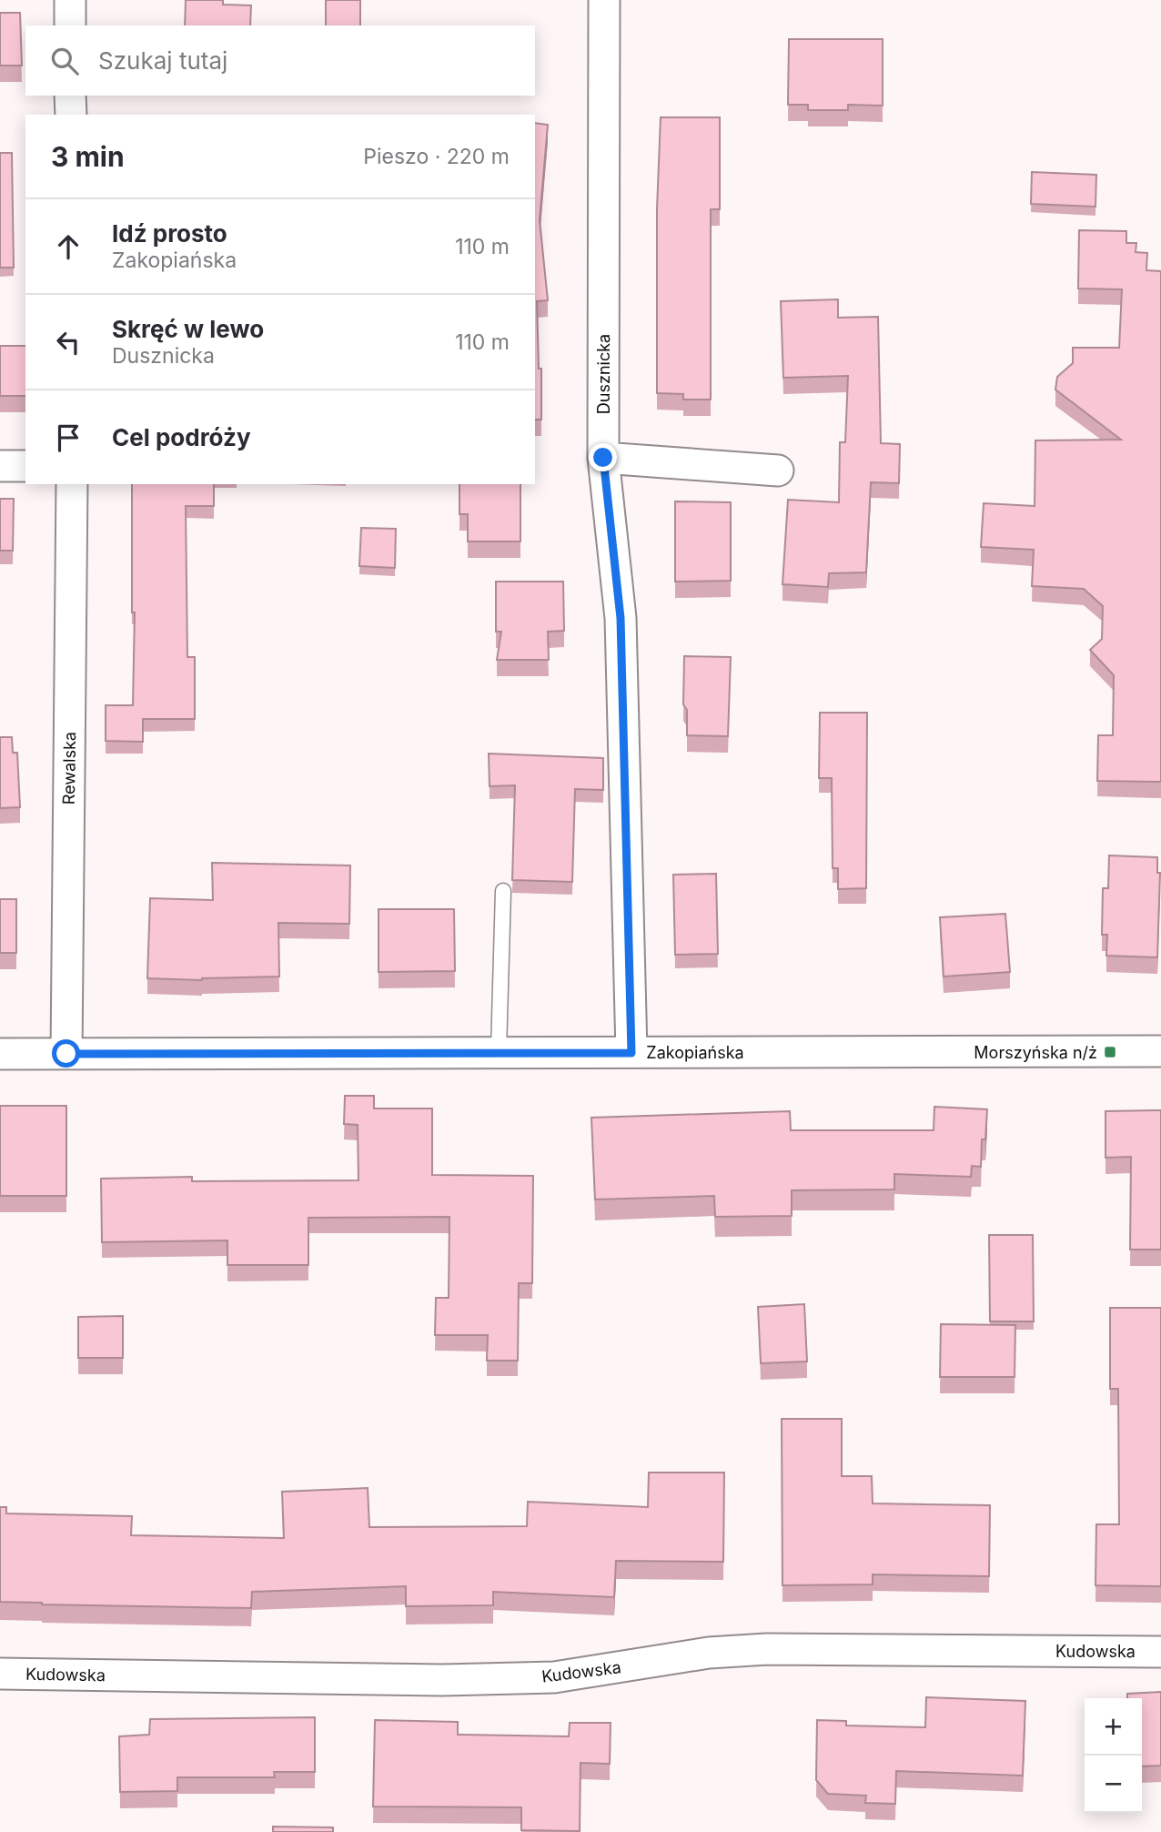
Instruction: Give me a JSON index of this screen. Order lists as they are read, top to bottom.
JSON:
{
  "streets": {
    "street": [
      "Dusznicka",
      "Rewalska",
      "Zakopiańska",
      "Kudowska"
    ]
  },
  "crossings": [
    ["Dusznicka", "Zakopiańska"],
    ["Rewalska", "Zakopiańska"]
  ],
  "places": {
    "transit": ["Morszyńska n/ż"]
  },
  "page": {
    "search": "Szukaj tutaj",
    "heading": ["3 min", "Pieszo · 220 m"],
    "list": [
      ["Idź prosto", "Zakopiańska", "110 m"],
      ["Skręć w lewo", "Dusznicka", "110 m"],
      "Cel podróży"
    ],
    "map_buttons": ["+", "−"]
  }
}
